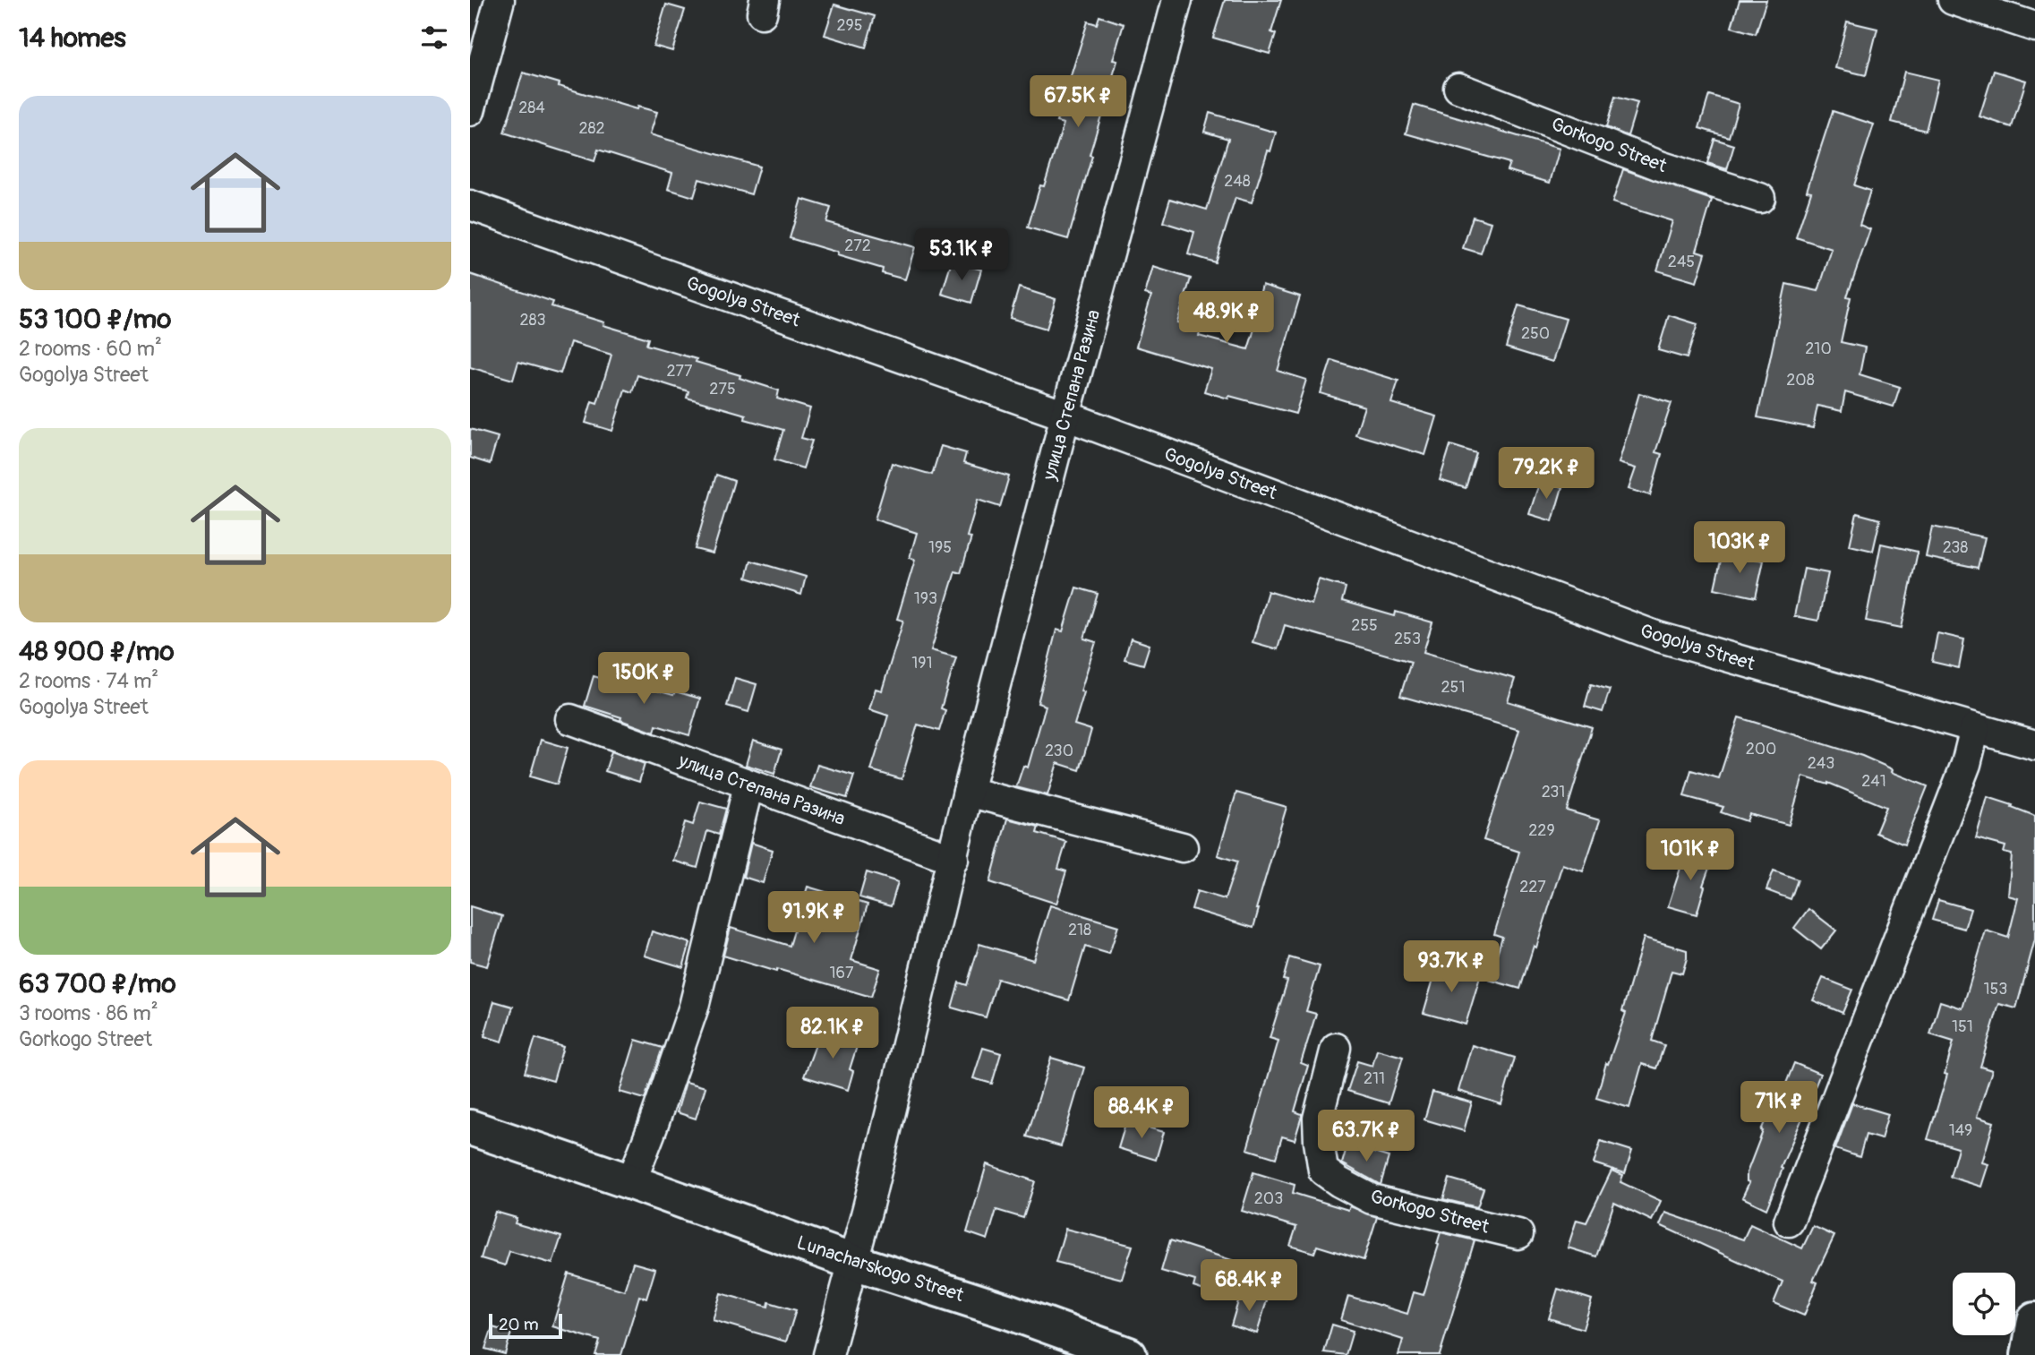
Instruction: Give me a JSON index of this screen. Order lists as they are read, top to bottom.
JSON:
{
  "streets": {
    "main road": ["Lunacharskogo Street"],
    "street": ["Gorkogo Street", "Gogolya Street", "улица Степана Разина"]
  },
  "crossings": [
    ["Gogolya Street", "улица Степана Разина"],
    ["улица Степана Разина", "Lunacharskogo Street"]
  ],
  "house_numbers": [
    "295",
    "284",
    "282",
    "248",
    "272",
    "245",
    "283",
    "250",
    "210",
    "277",
    "208",
    "275",
    "195",
    "238",
    "193",
    "255",
    "253",
    "191",
    "251",
    "200",
    "230",
    "243",
    "241",
    "231",
    "229",
    "227",
    "218",
    "167",
    "153",
    "151",
    "211",
    "149",
    "203"
  ],
  "scale_bar": "20 m",
  "page": {
    "heading": "14 homes",
    "list": [
      {
        "name": "53 100 ₽/mo",
        "note": "2 rooms · 60 m² · Gogolya Street"
      },
      {
        "name": "48 900 ₽/mo",
        "note": "2 rooms · 74 m² · Gogolya Street"
      },
      {
        "name": "63 700 ₽/mo",
        "note": "3 rooms · 86 m² · Gorkogo Street"
      }
    ],
    "price": [
      "67.5K ₽",
      "53.1K ₽",
      "48.9K ₽",
      "79.2K ₽",
      "103K ₽",
      "150K ₽",
      "101K ₽",
      "91.9K ₽",
      "93.7K ₽",
      "82.1K ₽",
      "71K ₽",
      "88.4K ₽",
      "63.7K ₽",
      "68.4K ₽"
    ],
    "scale": "20 m"
  }
}
